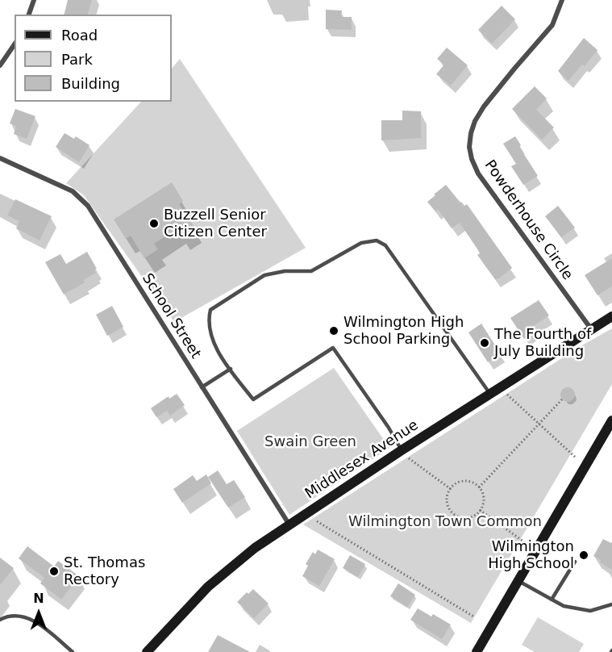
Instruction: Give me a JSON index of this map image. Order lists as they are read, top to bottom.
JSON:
{
  "streets": {
    "street": ["Powderhouse Circle", "School Street", "Middlesex Avenue"]
  },
  "crossings": [
    ["Powderhouse Circle", "Middlesex Avenue"],
    ["School Street", "Middlesex Avenue"]
  ],
  "parks": ["Swain Green", "Wilmington Town Common"],
  "places": [
    "Buzzell Senior Citizen Center",
    "Wilmington High School Parking",
    "The Fourth of July Building",
    "Wilmington High School",
    "St. Thomas Rectory"
  ],
  "legend": ["Road", "Park", "Building"],
  "north": "top"
}
